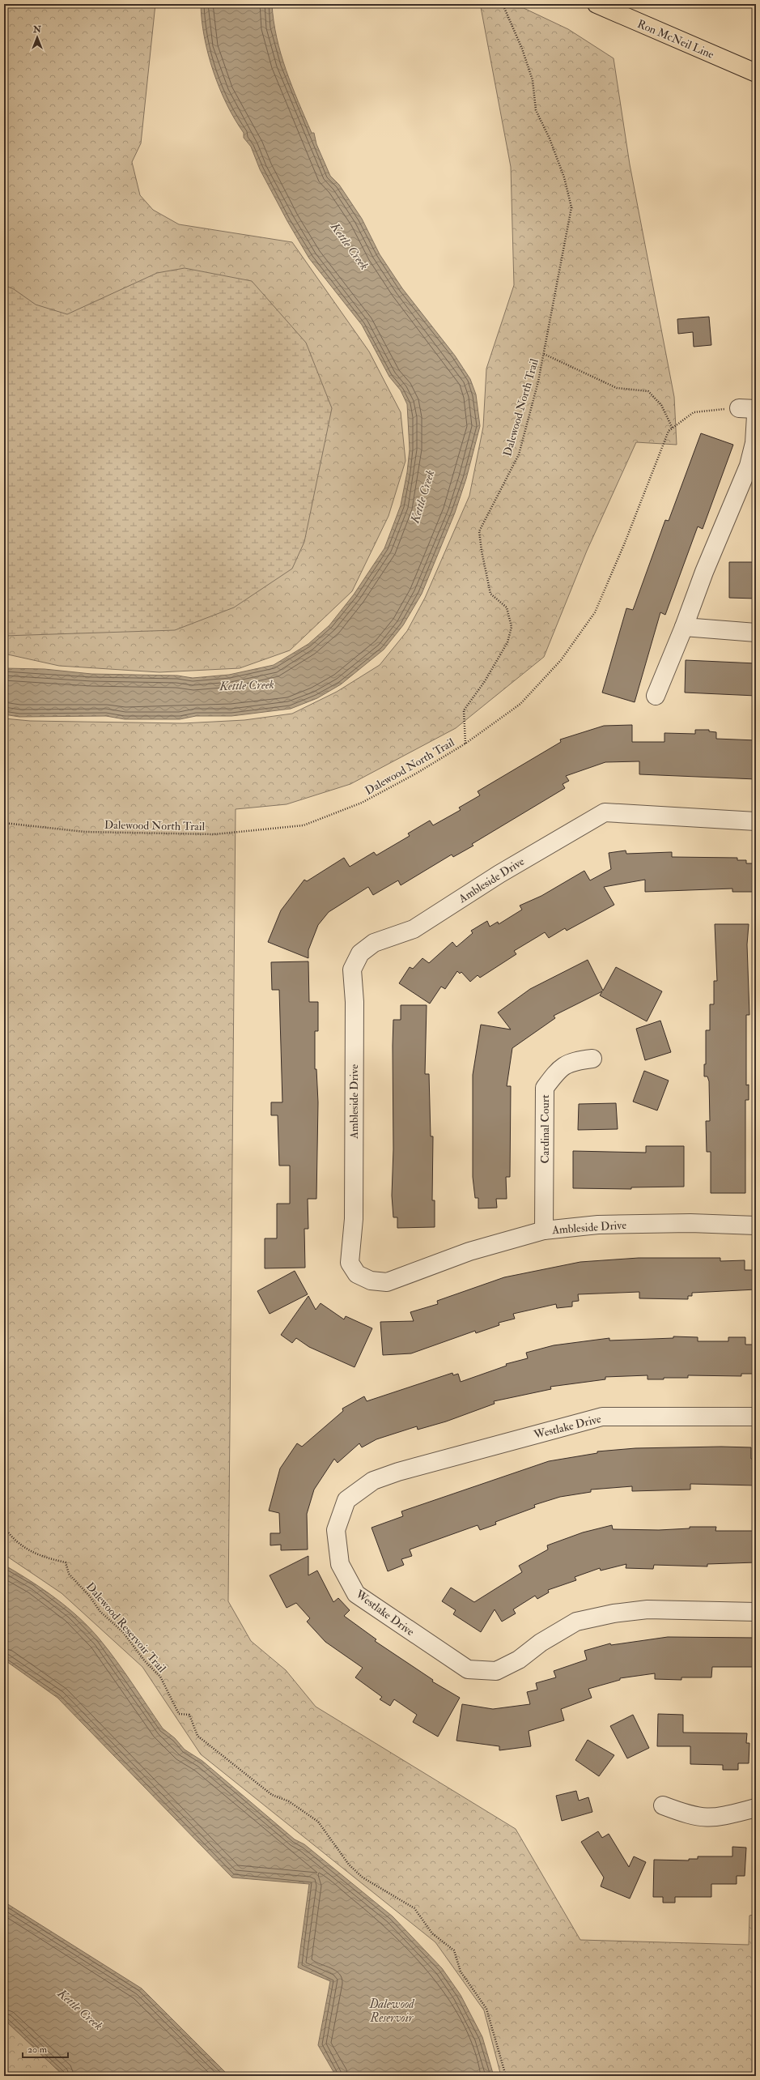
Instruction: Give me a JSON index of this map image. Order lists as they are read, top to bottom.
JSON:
{
  "streets": {
    "main road": ["Ron McNeil Line"],
    "street": ["Ambleside Drive", "Cardinal Court", "Westlake Drive"],
    "path": ["Dalewood North Trail", "Dalewood Reservoir Trail"]
  },
  "crossings": [
    ["Ambleside Drive", "Cardinal Court"]
  ],
  "water": ["Kettle Creek", "Dalewood Reservoir"],
  "scale_bar": "20 m",
  "north": "top"
}
